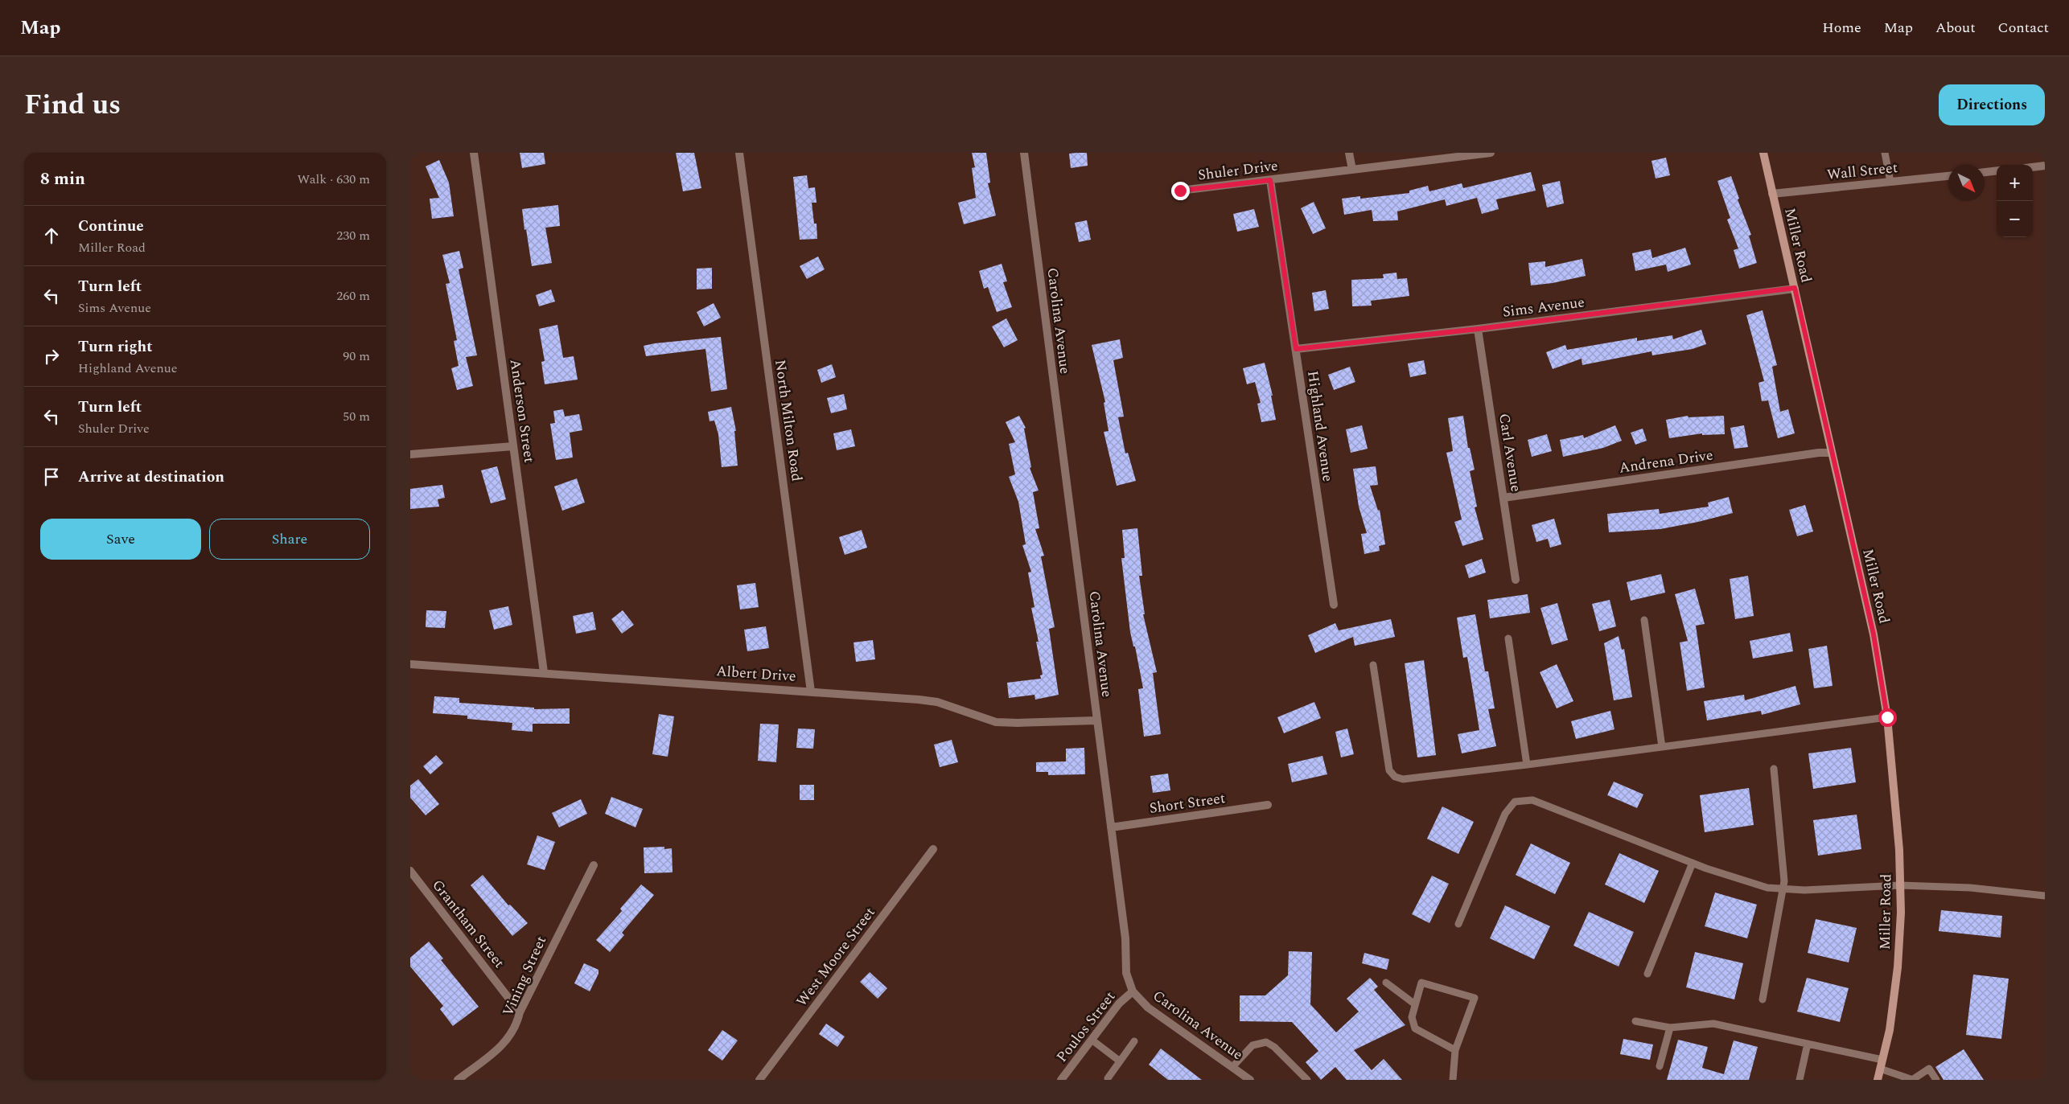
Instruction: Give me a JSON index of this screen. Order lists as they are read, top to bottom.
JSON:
{
  "streets": {
    "main road": ["Miller Road"],
    "street": [
      "Shuler Drive",
      "Wall Street",
      "Sims Avenue",
      "Carolina Avenue",
      "Anderson Street",
      "North Milton Road",
      "Highland Avenue",
      "Carl Avenue",
      "Andrena Drive",
      "Albert Drive",
      "Short Street",
      "Grantham Street",
      "West Moore Street",
      "Vining Street",
      "Poulos Street"
    ]
  },
  "crossings": [
    ["Shuler Drive", "Highland Avenue"],
    ["Wall Street", "Miller Road"],
    ["Miller Road", "Sims Avenue"],
    ["Miller Road", "Andrena Drive"],
    ["Sims Avenue", "Highland Avenue"],
    ["Sims Avenue", "Carl Avenue"],
    ["Carolina Avenue", "Albert Drive"],
    ["Carolina Avenue", "Short Street"],
    ["Carolina Avenue", "Poulos Street"],
    ["Anderson Street", "Albert Drive"],
    ["North Milton Road", "Albert Drive"],
    ["Carl Avenue", "Andrena Drive"],
    ["Grantham Street", "Vining Street"]
  ],
  "north": "bottom right",
  "page": {
    "header": "Map",
    "nav": [
      "Home",
      "Map",
      "About",
      "Contact"
    ],
    "title": "Find us",
    "buttons": [
      "Directions",
      ["Save", "Share"]
    ],
    "heading": ["8 min", "Walk · 630 m"],
    "map_buttons": ["+", "−"],
    "list": [
      ["Continue", "Miller Road", "230 m"],
      ["Turn left", "Sims Avenue", "260 m"],
      ["Turn right", "Highland Avenue", "90 m"],
      ["Turn left", "Shuler Drive", "50 m"],
      "Arrive at destination"
    ]
  }
}
